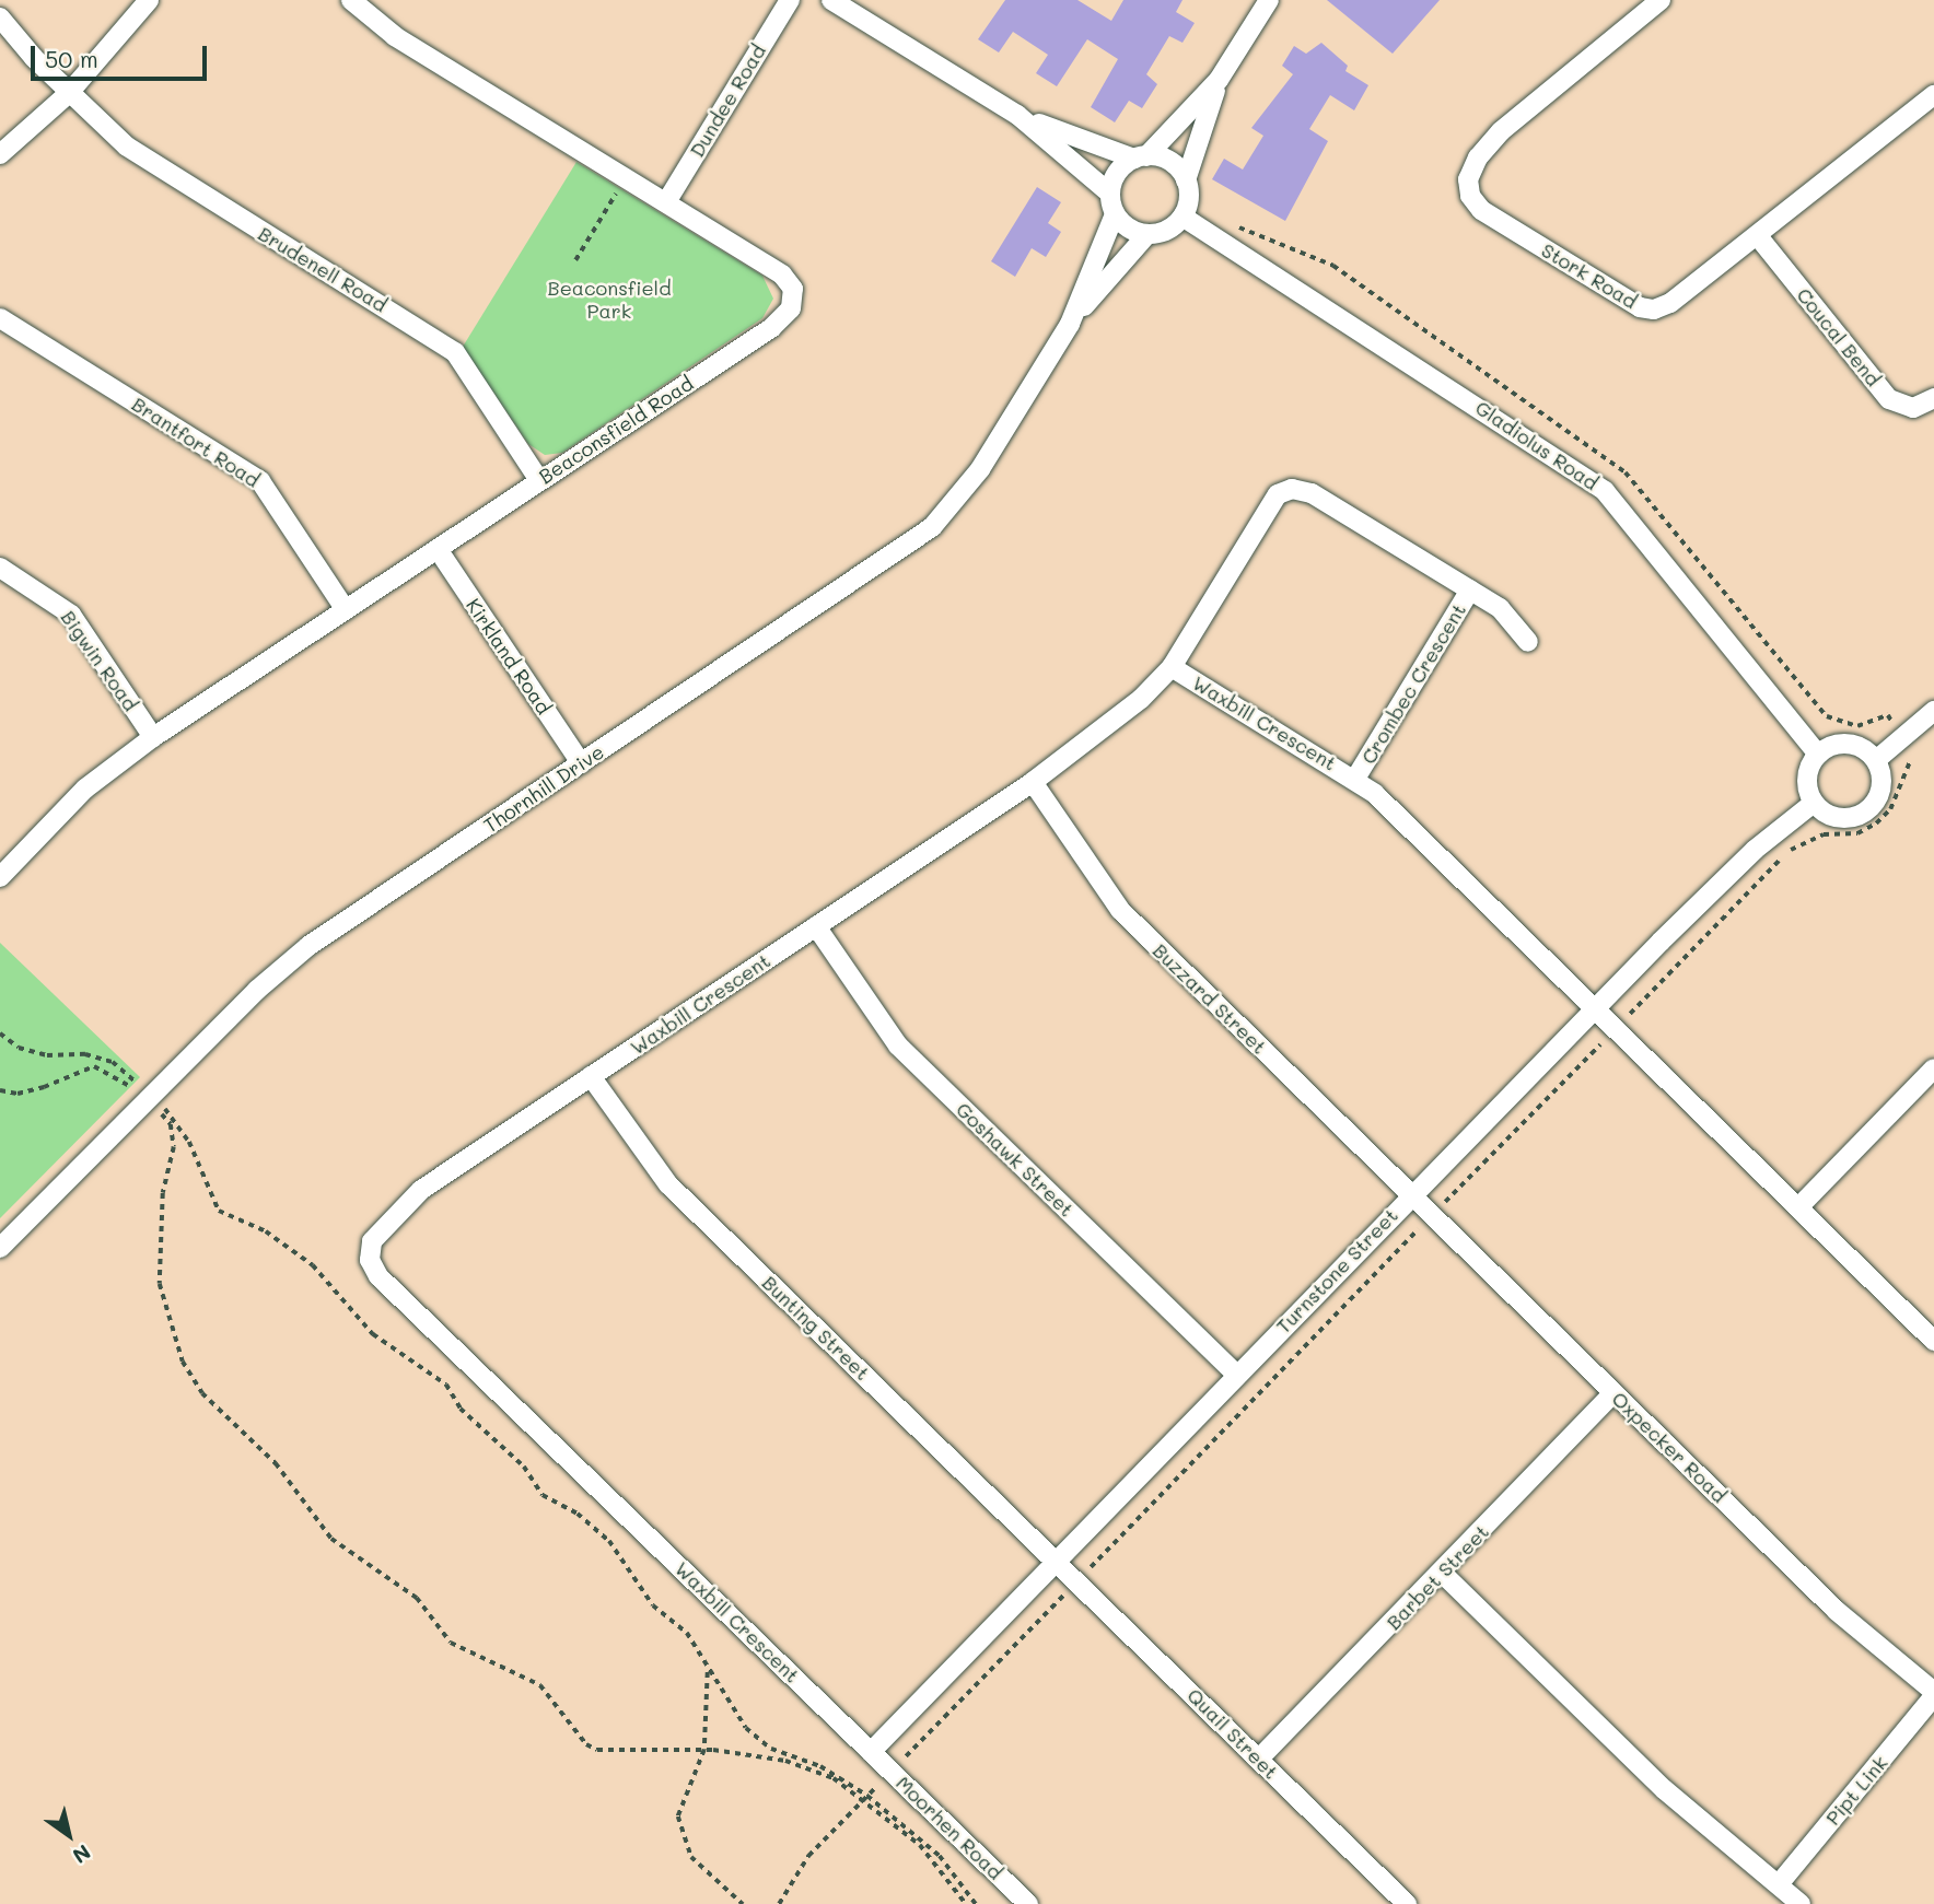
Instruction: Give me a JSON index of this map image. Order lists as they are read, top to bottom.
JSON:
{
  "streets": {
    "street": [
      "Dundee Road",
      "Brudenell Road",
      "Stork Road",
      "Coucal Bend",
      "Beaconsfield Road",
      "Brantfort Road",
      "Gladiolus Road",
      "Kirkland Road",
      "Bigwin Road",
      "Crombec Crescent",
      "Waxbill Crescent",
      "Thornhill Drive",
      "Buzzard Street",
      "Goshawk Street",
      "Turnstone Street",
      "Bunting Street",
      "Oxpecker Road",
      "Barbet Street",
      "Quail Street",
      "Pipt Link",
      "Moorhen Road"
    ]
  },
  "crossings": [
    ["Dundee Road", "Beaconsfield Road"],
    ["Brudenell Road", "Beaconsfield Road"],
    ["Stork Road", "Coucal Bend"],
    ["Beaconsfield Road", "Brantfort Road"],
    ["Beaconsfield Road", "Kirkland Road"],
    ["Beaconsfield Road", "Bigwin Road"],
    ["Gladiolus Road", "Thornhill Drive"],
    ["Gladiolus Road", "Turnstone Street"],
    ["Kirkland Road", "Thornhill Drive"],
    ["Crombec Crescent", "Waxbill Crescent"],
    ["Waxbill Crescent", "Buzzard Street"],
    ["Waxbill Crescent", "Goshawk Street"],
    ["Waxbill Crescent", "Turnstone Street"],
    ["Waxbill Crescent", "Bunting Street"],
    ["Waxbill Crescent", "Moorhen Road"],
    ["Buzzard Street", "Turnstone Street"],
    ["Buzzard Street", "Oxpecker Road"],
    ["Goshawk Street", "Turnstone Street"],
    ["Turnstone Street", "Bunting Street"],
    ["Turnstone Street", "Oxpecker Road"],
    ["Turnstone Street", "Quail Street"],
    ["Turnstone Street", "Moorhen Road"],
    ["Bunting Street", "Quail Street"],
    ["Oxpecker Road", "Barbet Street"],
    ["Oxpecker Road", "Pipt Link"],
    ["Barbet Street", "Quail Street"]
  ],
  "parks": ["Beaconsfield Park"],
  "scale_bar": "50 m",
  "north": "bottom right"
}
